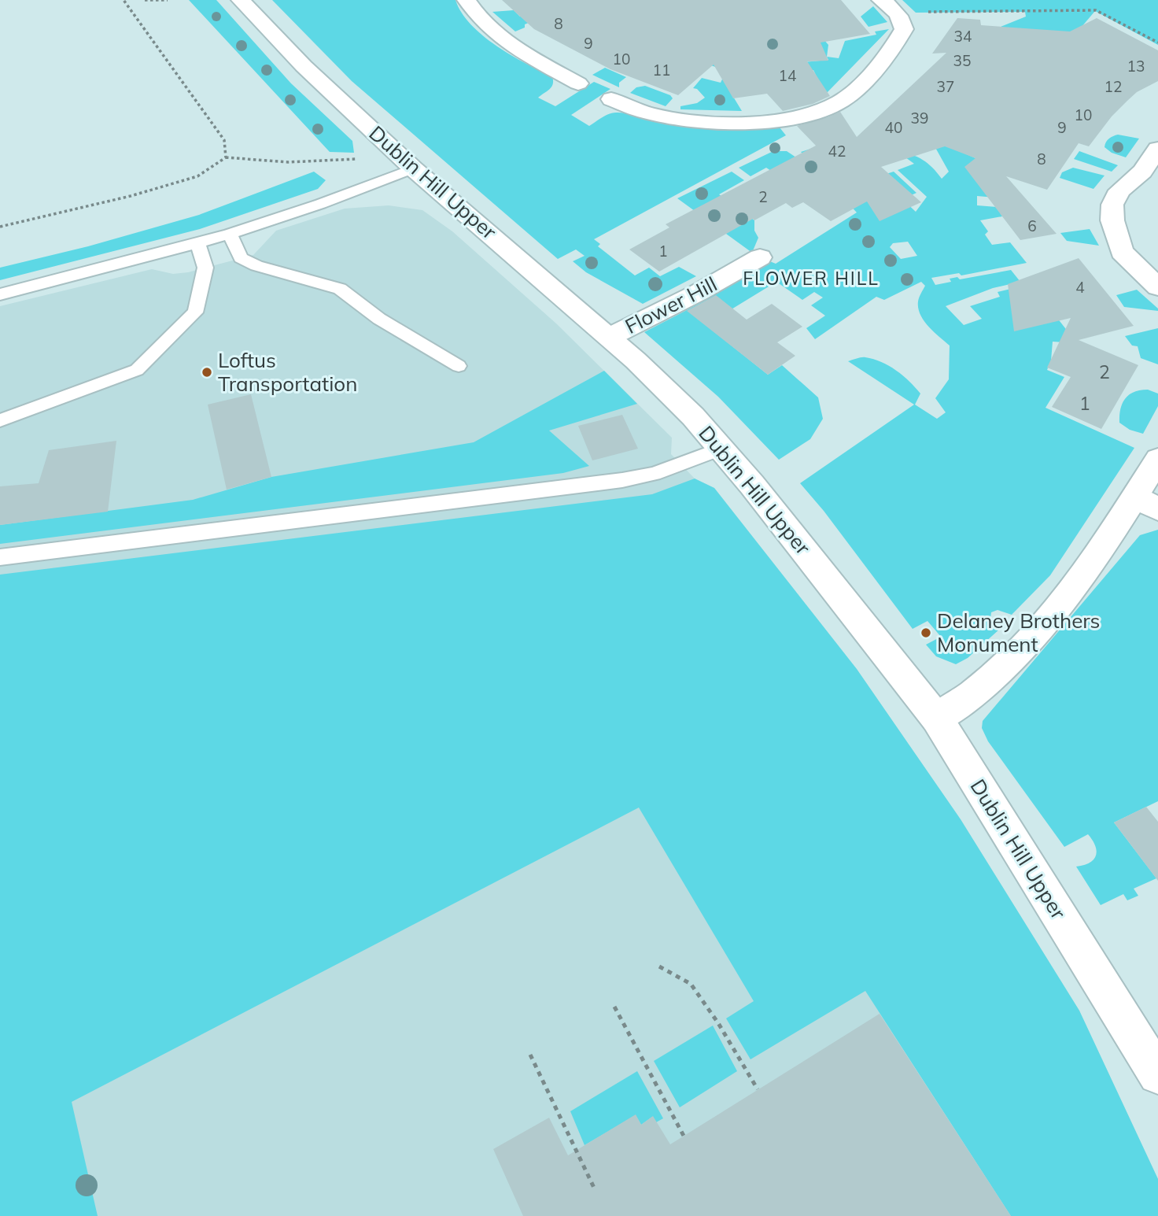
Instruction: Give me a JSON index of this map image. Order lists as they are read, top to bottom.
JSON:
{
  "streets": {
    "street": ["Dublin Hill Upper", "Flower Hill"]
  },
  "crossings": [
    ["Dublin Hill Upper", "Flower Hill"]
  ],
  "districts": ["FLOWER HILL"],
  "places": ["Loftus Transportation", "Delaney Brothers Monument"],
  "house_numbers": [
    "8",
    "34",
    "9",
    "10",
    "35",
    "13",
    "11",
    "14",
    "37",
    "12",
    "10",
    "39",
    "40",
    "9",
    "42",
    "8",
    "2",
    "6",
    "1",
    "4",
    "2",
    "1"
  ]
}
